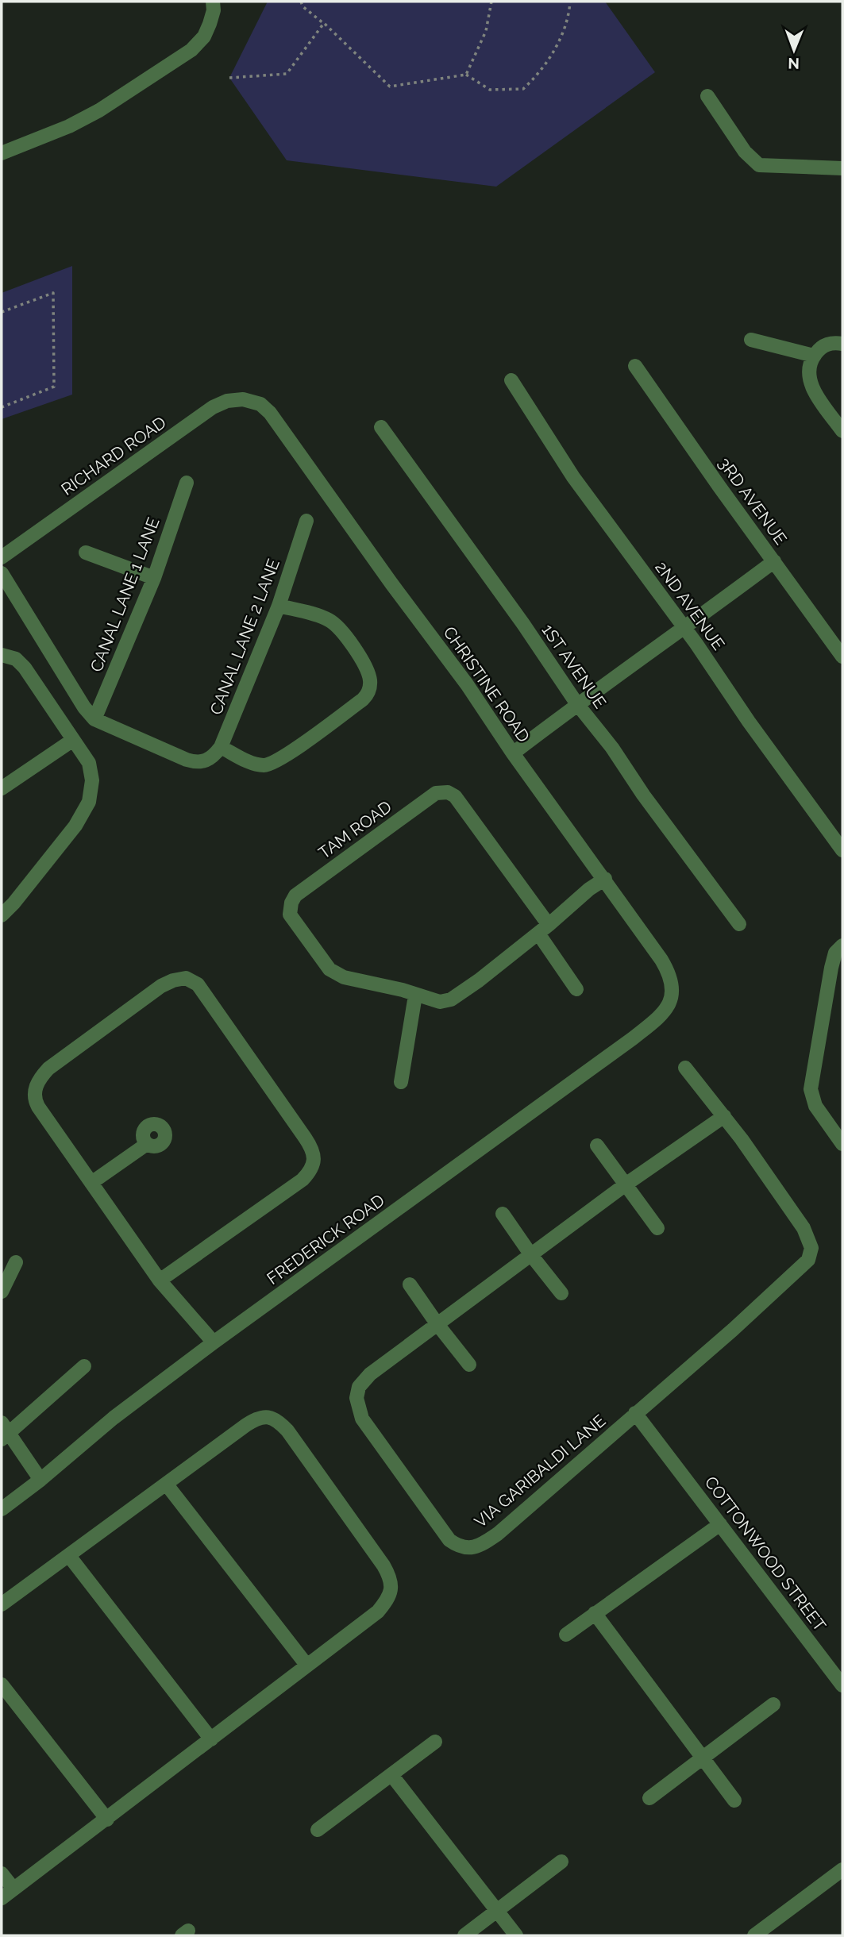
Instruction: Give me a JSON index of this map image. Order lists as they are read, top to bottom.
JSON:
{
  "streets": {
    "street": [
      "RICHARD ROAD",
      "3RD AVENUE",
      "CANAL LANE 1 LANE",
      "2ND AVENUE",
      "CANAL LANE 2 LANE",
      "1ST AVENUE",
      "CHRISTINE ROAD",
      "TAM ROAD",
      "FREDERICK ROAD",
      "VIA GARIBALDI LANE",
      "COTTONWOOD STREET"
    ]
  },
  "crossings": [
    ["RICHARD ROAD", "CHRISTINE ROAD"],
    ["CANAL LANE 1 LANE", "CANAL LANE 2 LANE"],
    ["CHRISTINE ROAD", "TAM ROAD"],
    ["CHRISTINE ROAD", "FREDERICK ROAD"],
    ["VIA GARIBALDI LANE", "COTTONWOOD STREET"]
  ],
  "north": "bottom"
}
